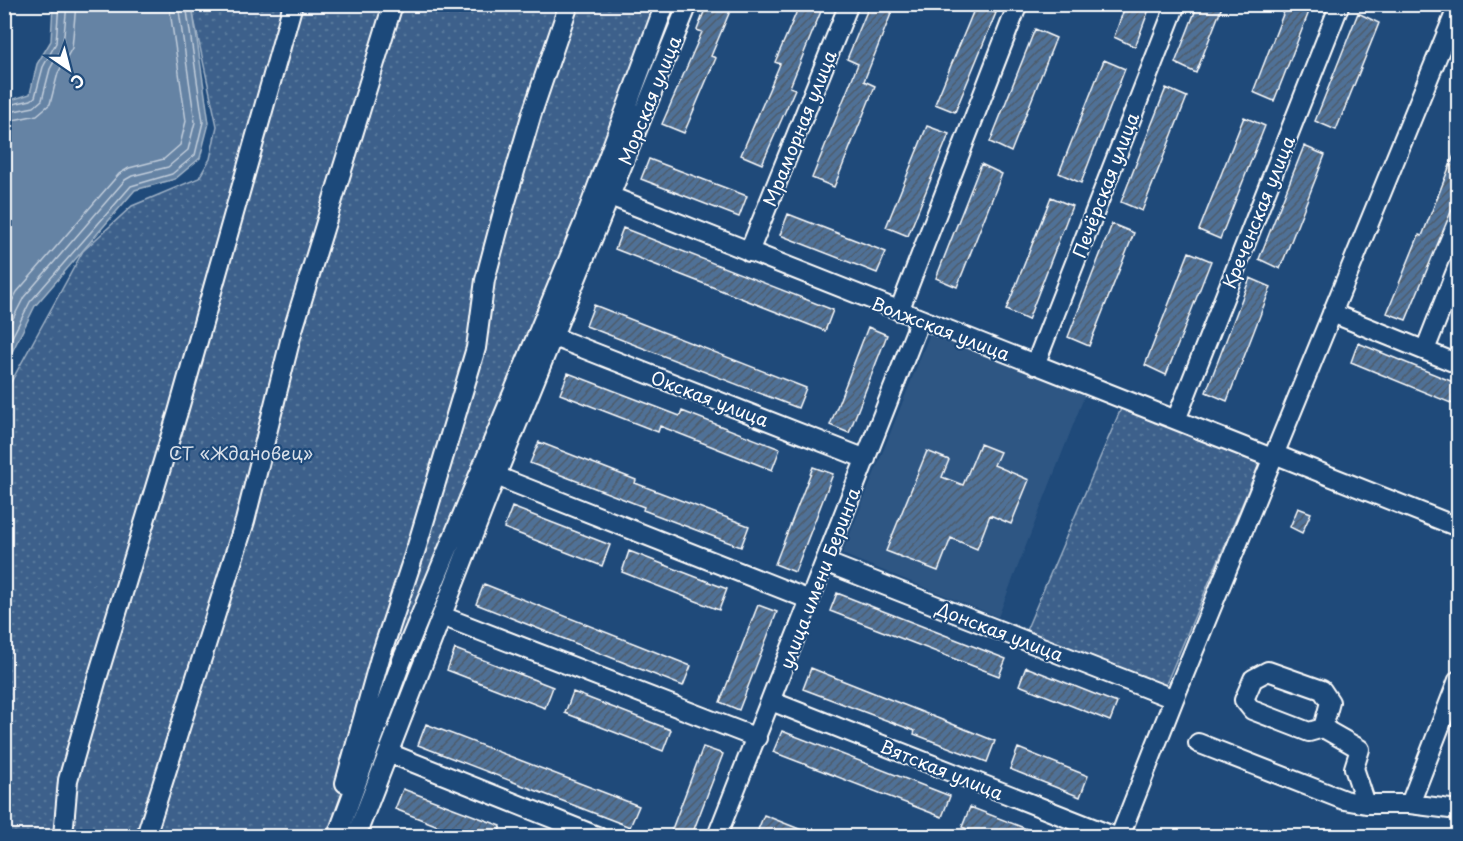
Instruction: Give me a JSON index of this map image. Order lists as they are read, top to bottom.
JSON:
{
  "streets": {
    "street": [
      "Морская улица",
      "Мраморная улица",
      "Печёрская улица",
      "Креченская улица",
      "Волжская улица",
      "Окская улица",
      "улица имени Беринга",
      "Донская улица",
      "Вятская улица"
    ]
  },
  "crossings": [
    ["Морская улица", "Волжская улица"],
    ["Морская улица", "Окская улица"],
    ["Мраморная улица", "Волжская улица"],
    ["Печёрская улица", "Волжская улица"],
    ["Креченская улица", "Волжская улица"],
    ["Волжская улица", "улица имени Беринга"],
    ["Окская улица", "улица имени Беринга"],
    ["улица имени Беринга", "Донская улица"],
    ["улица имени Беринга", "Вятская улица"]
  ],
  "parks": ["СТ «Ждановец»"],
  "north": "bottom right"
}
